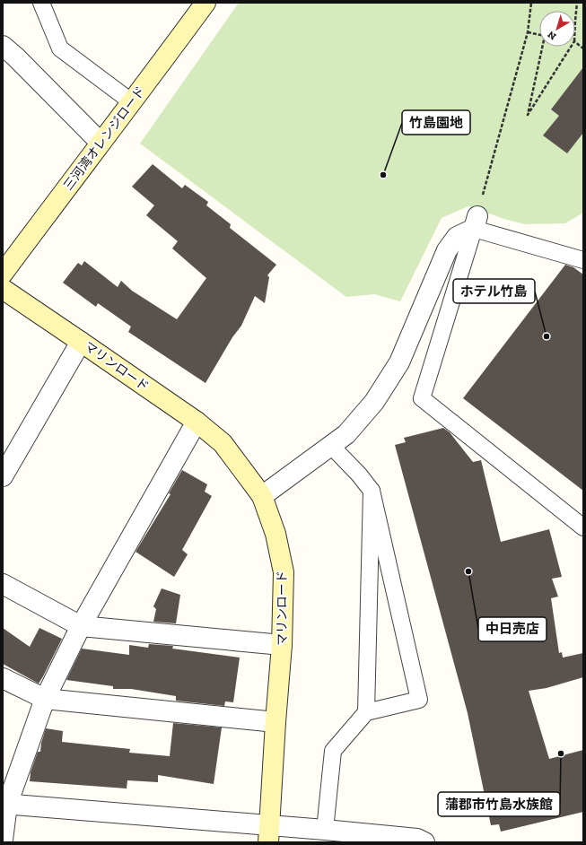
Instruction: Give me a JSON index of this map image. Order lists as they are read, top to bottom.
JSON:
{
  "streets": {
    "street": ["三河湾オレンジロード", "マリンロード"]
  },
  "places": [
    "竹島園地",
    "ホテル竹島",
    "中日売店",
    "蒲郡市竹島水族館"
  ],
  "north": "bottom left"
}
